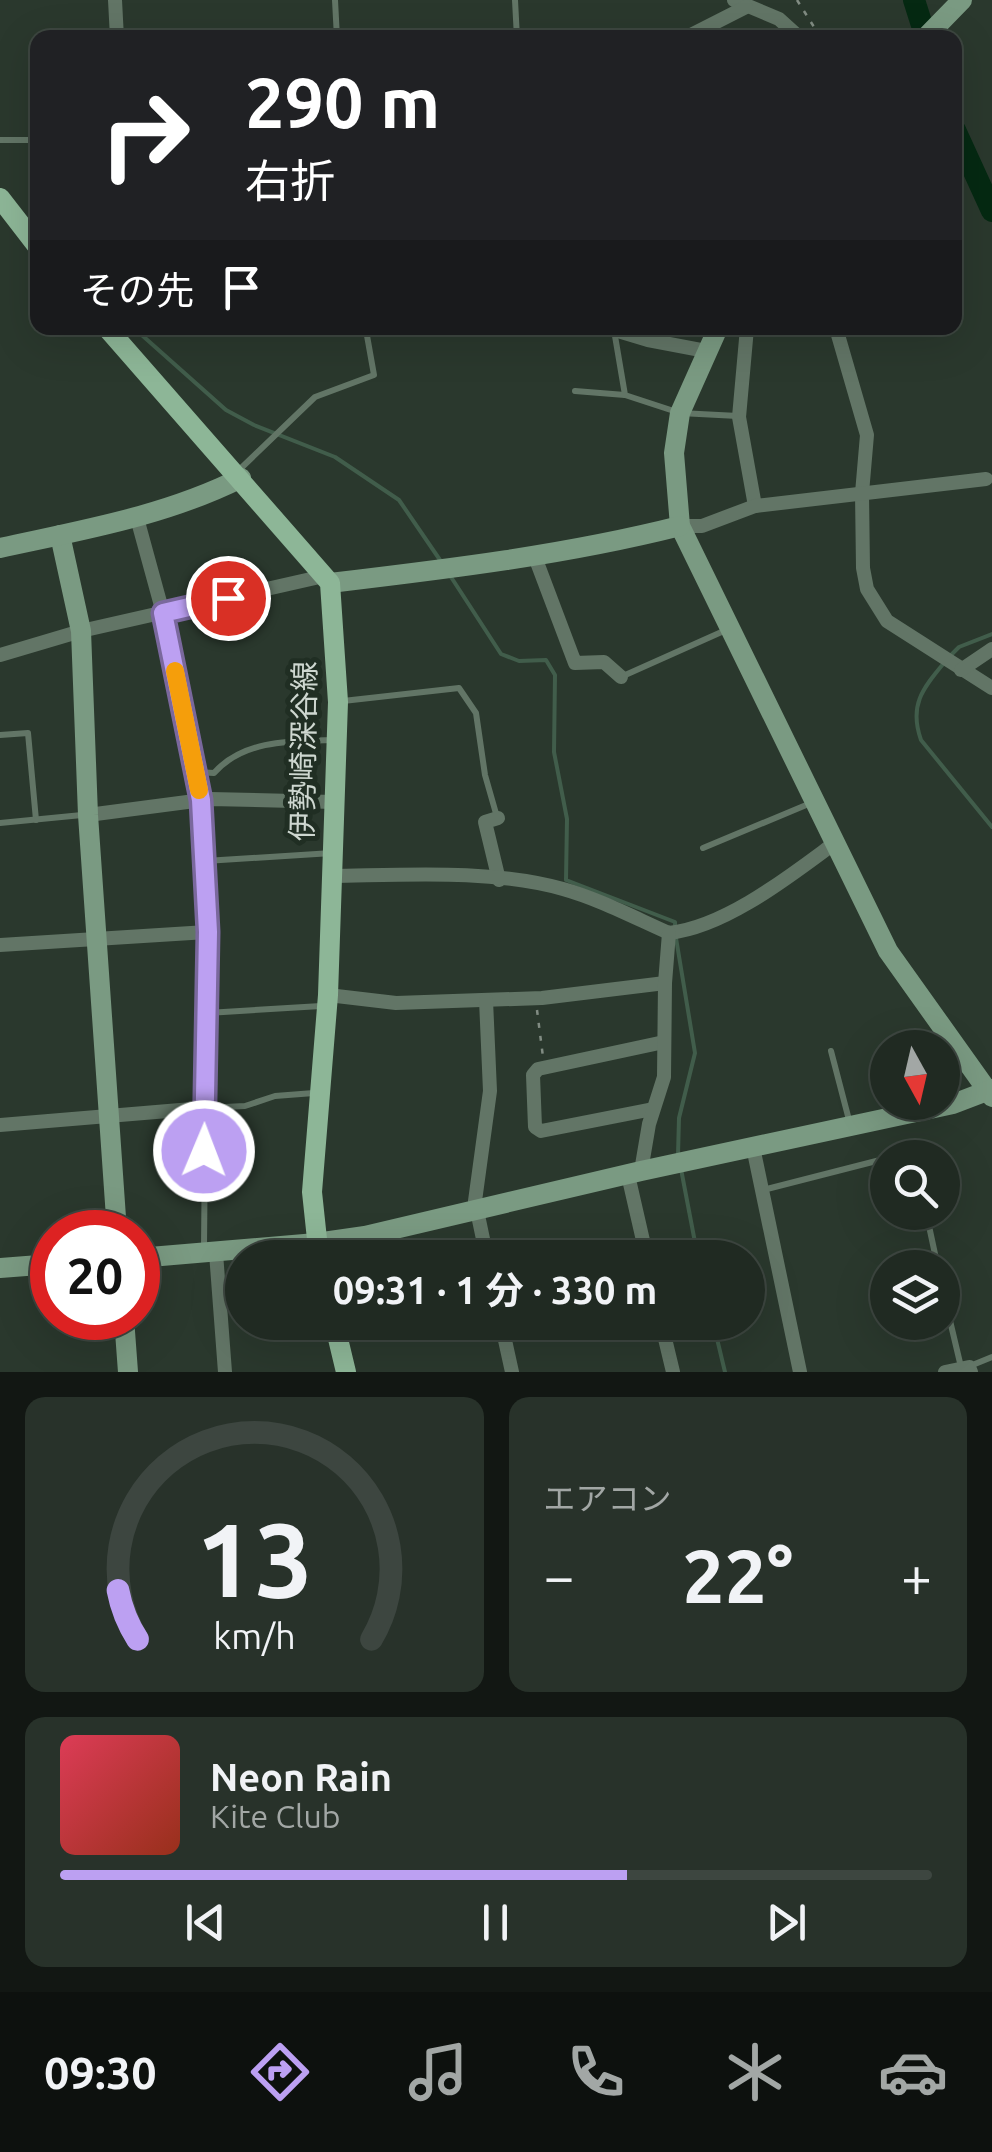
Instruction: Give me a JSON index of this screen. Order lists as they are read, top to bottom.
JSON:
{
  "streets": {
    "main road": ["伊勢崎深谷線"]
  },
  "north": "bottom",
  "page": {
    "turn": ["290 m", "右折"],
    "then": "その先",
    "limit": "20",
    "trip": "09:31 · 1 分 · 330 m",
    "tile": "エアコン",
    "heat": ["−", "22°", "+"],
    "song": ["Neon Rain", "Kite Club"],
    "tabs": "09:30",
    "gauge": ["13", "km/h"]
  }
}
